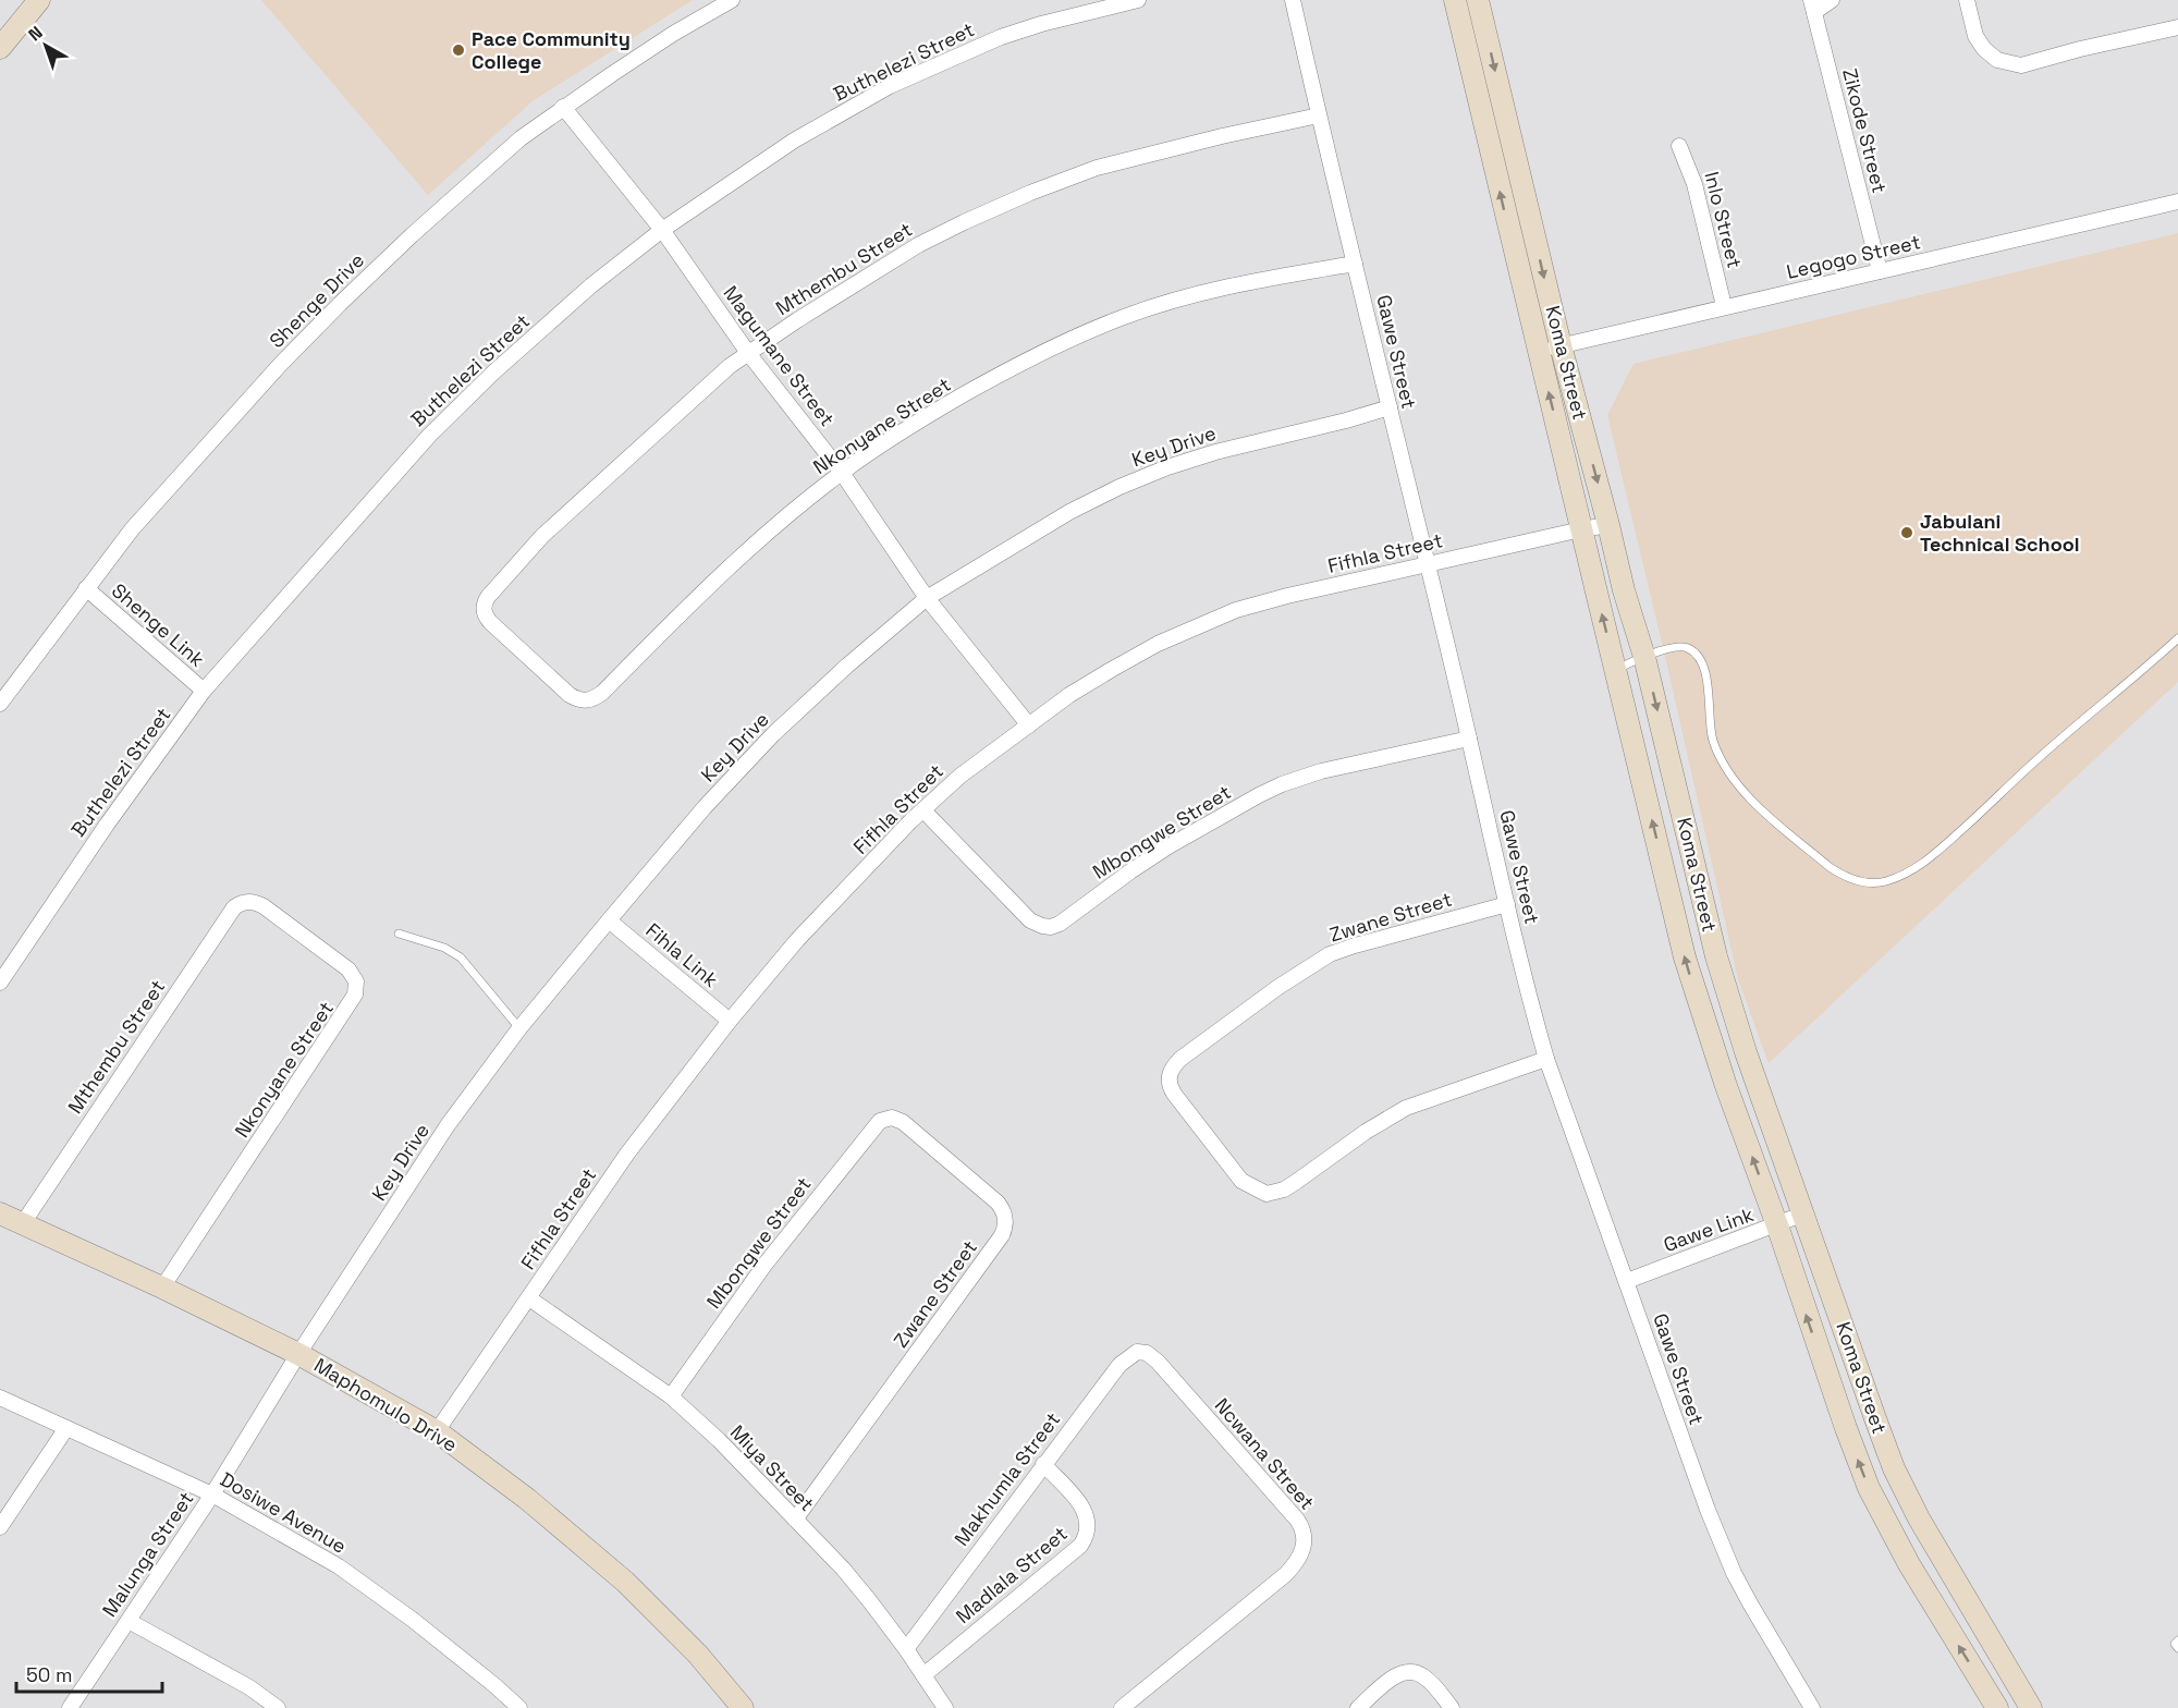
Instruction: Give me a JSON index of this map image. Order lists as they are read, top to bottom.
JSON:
{
  "streets": {
    "main road": ["Koma Street", "Maphomulo Drive"],
    "street": [
      "Buthelezi Street",
      "Zikode Street",
      "Inlo Street",
      "Legogo Street",
      "Mthembu Street",
      "Shenge Drive",
      "Gawe Street",
      "Magumane Street",
      "Nkonyane Street",
      "Key Drive",
      "Fifhla Street",
      "Shenge Link",
      "Mbongwe Street",
      "Zwane Street",
      "Fihla Link",
      "Gawe Link",
      "Ncwana Street",
      "Miya Street",
      "Makhumla Street",
      "Dosiwe Avenue",
      "Malunga Street",
      "Madlala Street"
    ]
  },
  "crossings": [
    ["Buthelezi Street", "Magumane Street"],
    ["Buthelezi Street", "Shenge Link"],
    ["Zikode Street", "Legogo Street"],
    ["Inlo Street", "Legogo Street"],
    ["Legogo Street", "Koma Street"],
    ["Mthembu Street", "Gawe Street"],
    ["Mthembu Street", "Magumane Street"],
    ["Mthembu Street", "Nkonyane Street"],
    ["Mthembu Street", "Maphomulo Drive"],
    ["Shenge Drive", "Magumane Street"],
    ["Shenge Drive", "Shenge Link"],
    ["Gawe Street", "Nkonyane Street"],
    ["Gawe Street", "Key Drive"],
    ["Gawe Street", "Fifhla Street"],
    ["Gawe Street", "Mbongwe Street"],
    ["Gawe Street", "Zwane Street"],
    ["Gawe Street", "Gawe Link"],
    ["Magumane Street", "Nkonyane Street"],
    ["Magumane Street", "Key Drive"],
    ["Magumane Street", "Fifhla Street"],
    ["Koma Street", "Fifhla Street"],
    ["Koma Street", "Gawe Link"],
    ["Nkonyane Street", "Maphomulo Drive"],
    ["Key Drive", "Fihla Link"],
    ["Key Drive", "Maphomulo Drive"],
    ["Key Drive", "Malunga Street"],
    ["Fifhla Street", "Mbongwe Street"],
    ["Fifhla Street", "Fihla Link"],
    ["Fifhla Street", "Maphomulo Drive"],
    ["Fifhla Street", "Miya Street"],
    ["Mbongwe Street", "Zwane Street"],
    ["Mbongwe Street", "Miya Street"],
    ["Zwane Street", "Miya Street"],
    ["Maphomulo Drive", "Malunga Street"],
    ["Ncwana Street", "Makhumla Street"],
    ["Miya Street", "Makhumla Street"],
    ["Miya Street", "Madlala Street"],
    ["Makhumla Street", "Madlala Street"],
    ["Dosiwe Avenue", "Malunga Street"]
  ],
  "places": ["Pace Community College", "Jabulani Technical School"],
  "scale_bar": "50 m",
  "north": "top left"
}
